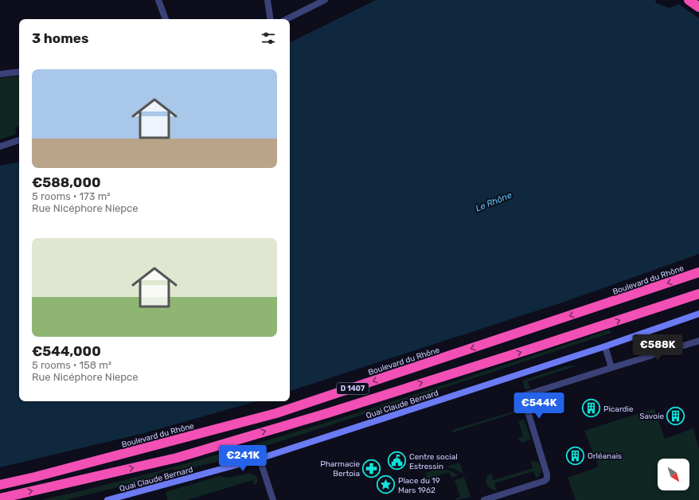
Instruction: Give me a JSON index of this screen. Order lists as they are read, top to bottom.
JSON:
{
  "streets": {
    "highway": ["Boulevard du Rhône", "D 1407"],
    "main road": ["Quai Claude Bernard"]
  },
  "water": ["Le Rhône"],
  "places": {
    "building": ["Picardie", "Savoie", "Orléanais"],
    "public building": ["Centre social Estressin"],
    "pharmacy": ["Pharmacie Bertoia"],
    "place": ["Place du 19 Mars 1962"]
  },
  "north": "bottom right",
  "page": {
    "heading": "3 homes",
    "list": [
      {
        "name": "€588,000",
        "note": "5 rooms · 173 m² · Rue Nicéphore Niepce"
      },
      {
        "name": "€544,000",
        "note": "5 rooms · 158 m² · Rue Nicéphore Niepce"
      }
    ],
    "price": ["€588K", "€544K", "€241K"]
  }
}
